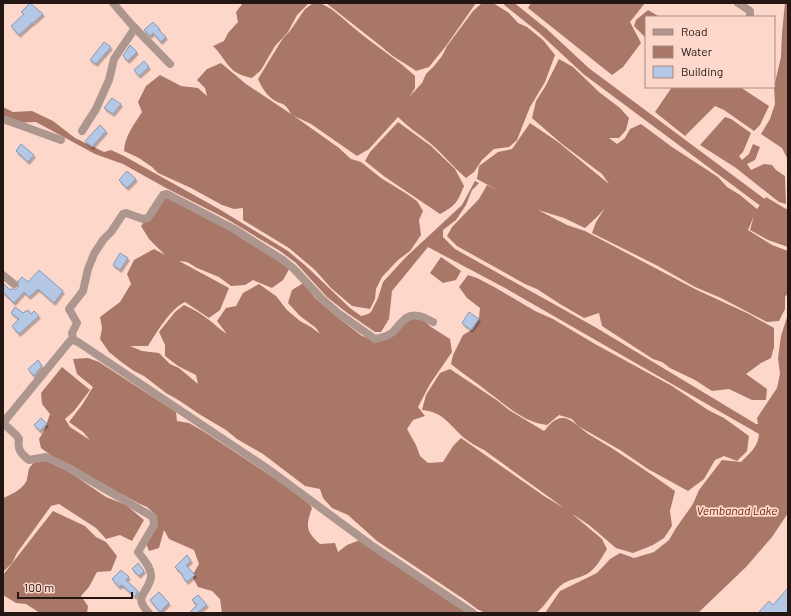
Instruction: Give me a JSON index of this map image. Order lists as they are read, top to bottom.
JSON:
{
  "water": ["Vembanad Lake"],
  "legend": ["Road", "Water", "Building"],
  "scale_bar": "100 m"
}
